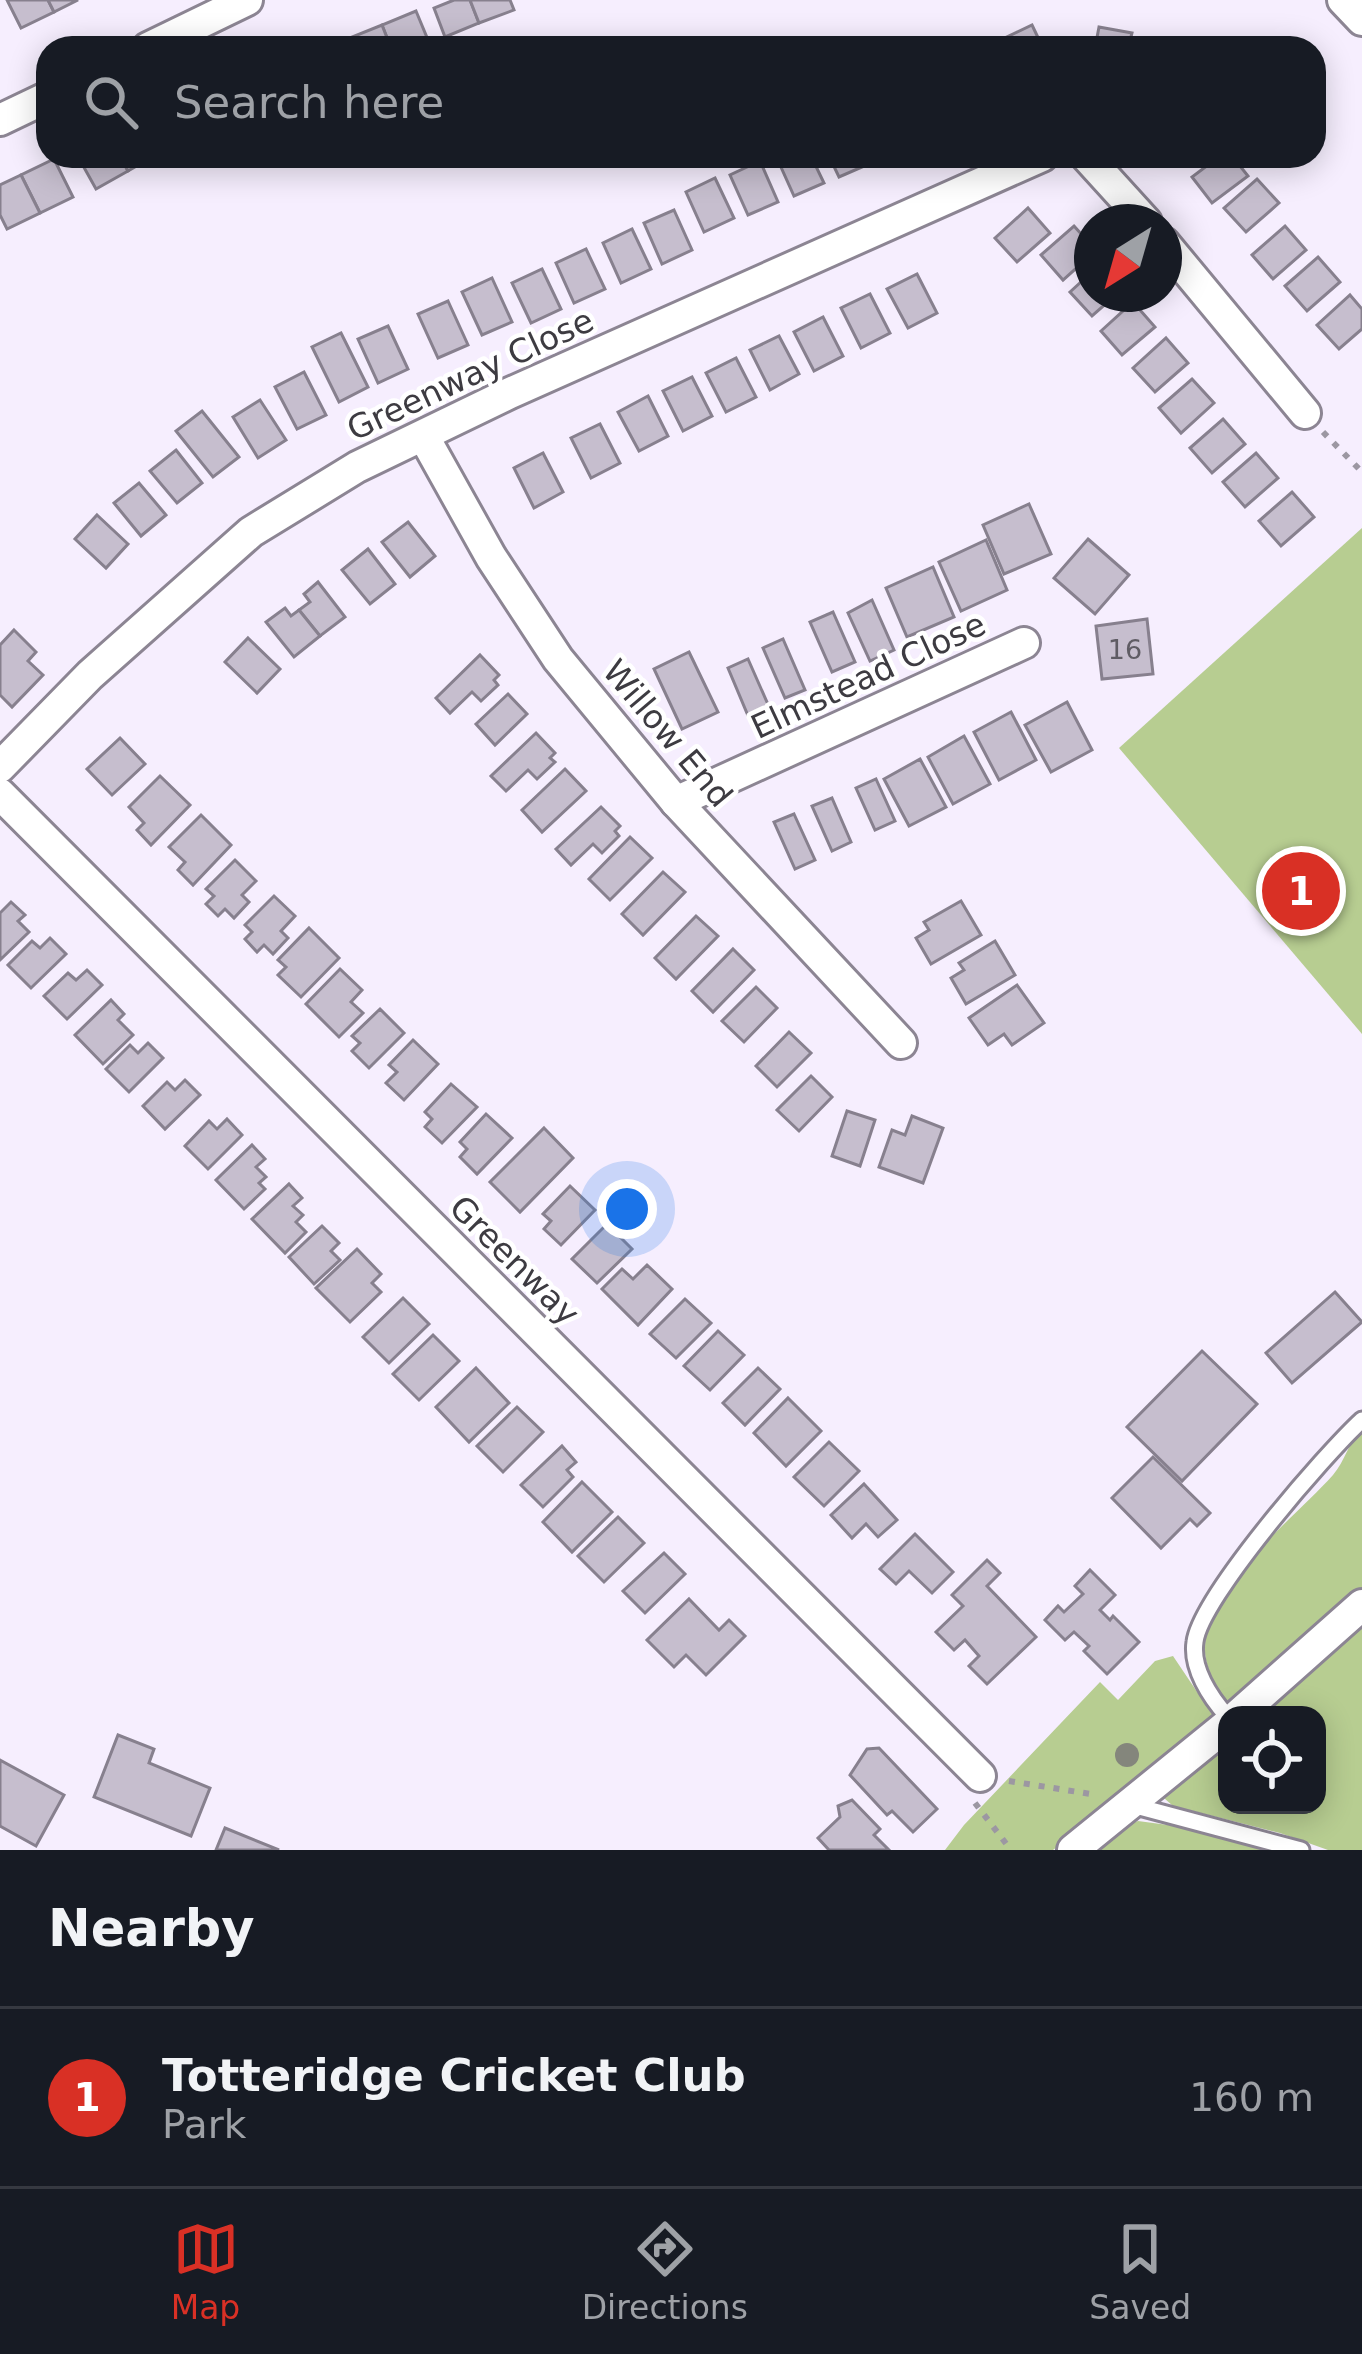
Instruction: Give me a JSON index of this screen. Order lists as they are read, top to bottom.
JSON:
{
  "streets": {
    "street": [
      "Greenway Close",
      "Elmstead Close",
      "Willow End",
      "Greenway"
    ]
  },
  "crossings": [
    ["Greenway Close", "Willow End"],
    ["Elmstead Close", "Willow End"]
  ],
  "house_numbers": ["16"],
  "north": "bottom left",
  "page": {
    "search": "Search here",
    "pins": "1",
    "heading": "Nearby",
    "list": [
      {
        "mark": "1",
        "name": "Totteridge Cricket Club",
        "note": "Park",
        "value": "160 m"
      }
    ],
    "nav": ["Map", "Directions", "Saved"]
  }
}
